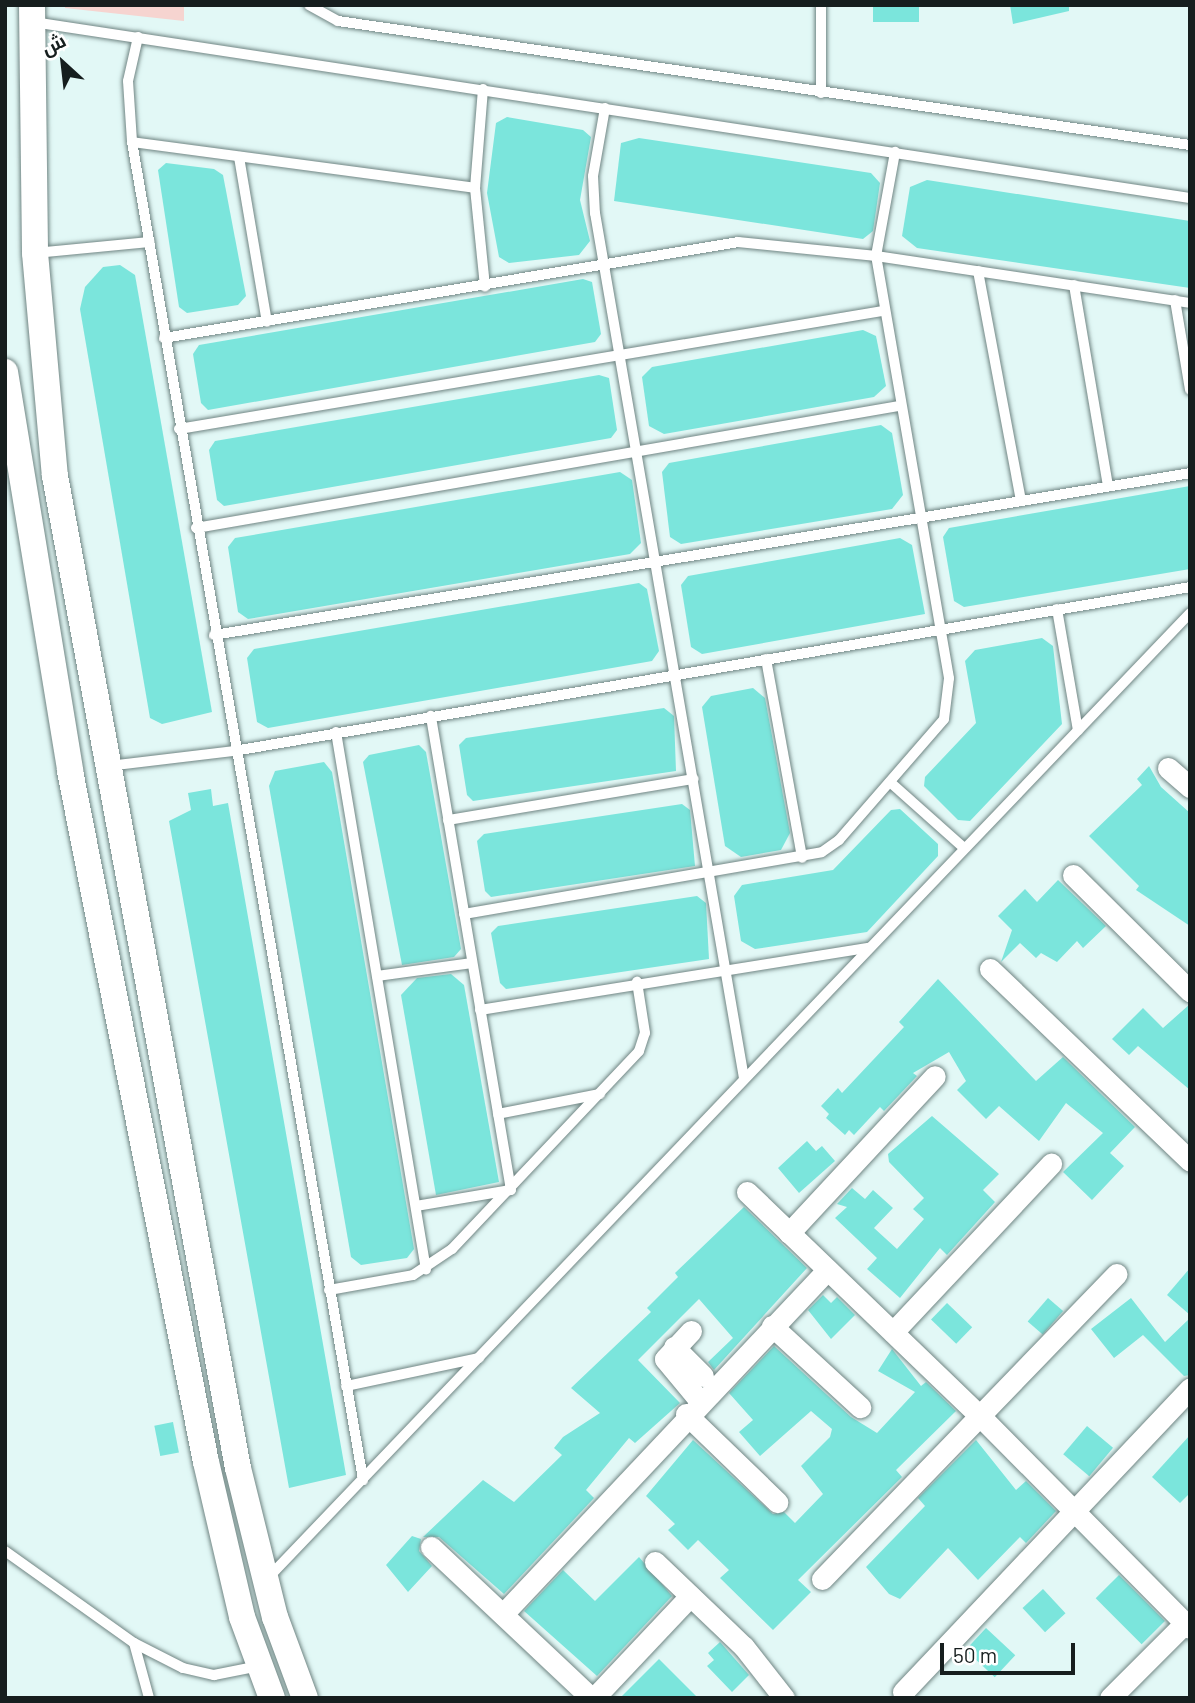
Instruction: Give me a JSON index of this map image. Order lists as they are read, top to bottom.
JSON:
{
  "scale_bar": "50 m",
  "north": "top left"
}
